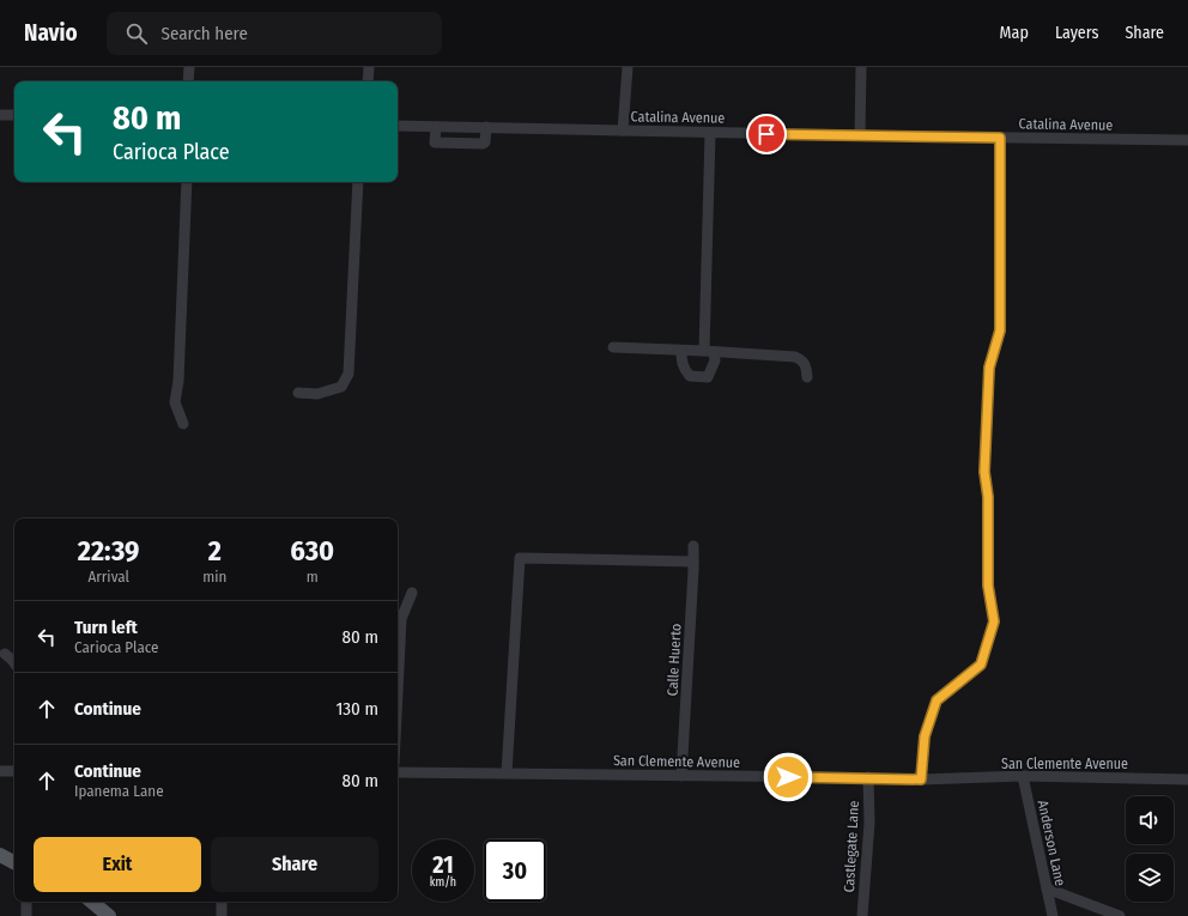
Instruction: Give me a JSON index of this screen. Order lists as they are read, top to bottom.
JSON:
{
  "streets": {
    "street": [
      "Catalina Avenue",
      "Calle Huerto",
      "San Clemente Avenue",
      "Anderson Lane",
      "Castlegate Lane"
    ]
  },
  "crossings": [
    ["Calle Huerto", "San Clemente Avenue"],
    ["San Clemente Avenue", "Anderson Lane"],
    ["San Clemente Avenue", "Castlegate Lane"]
  ],
  "page": {
    "header": "Navio",
    "search": "Search here",
    "nav": ["Map", "Layers", "Share"],
    "turn": ["80 m", "Carioca Place"],
    "eta": [
      "22:39",
      "Arrival",
      "2",
      "min",
      "630",
      "m"
    ],
    "list": [
      {
        "name": "Turn left",
        "note": "Carioca Place",
        "value": "80 m"
      },
      {
        "name": "Continue",
        "value": "130 m"
      },
      {
        "name": "Continue",
        "note": "Ipanema Lane",
        "value": "80 m"
      }
    ],
    "buttons": ["Exit", "Share"],
    "speed": "21 km/h",
    "limit": "30"
  }
}
